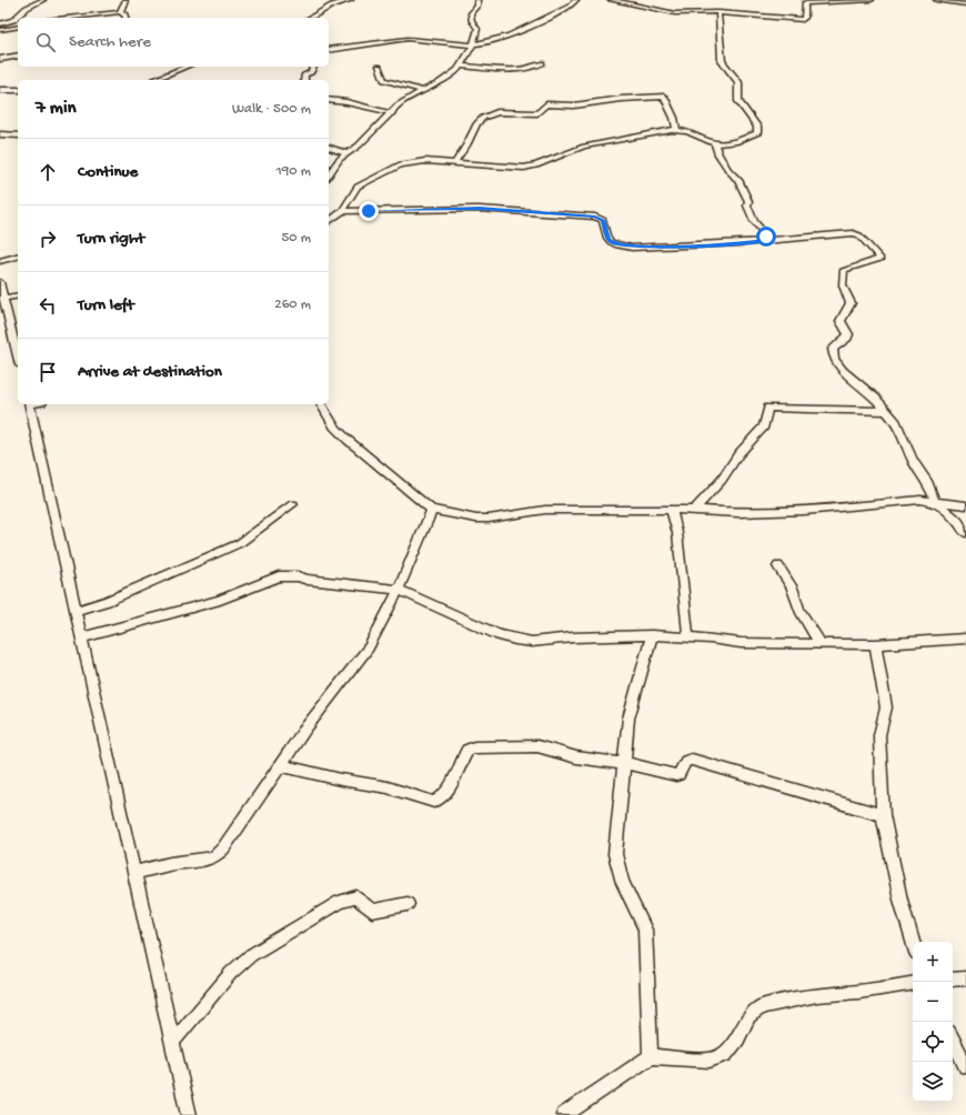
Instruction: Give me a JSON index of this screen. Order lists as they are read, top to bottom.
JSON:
{
  "page": {
    "search": "Search here",
    "heading": ["7 min", "Walk · 500 m"],
    "list": [
      ["Continue", "190 m"],
      ["Turn right", "50 m"],
      ["Turn left", "260 m"],
      "Arrive at destination"
    ],
    "map_buttons": ["+", "−"]
  }
}
